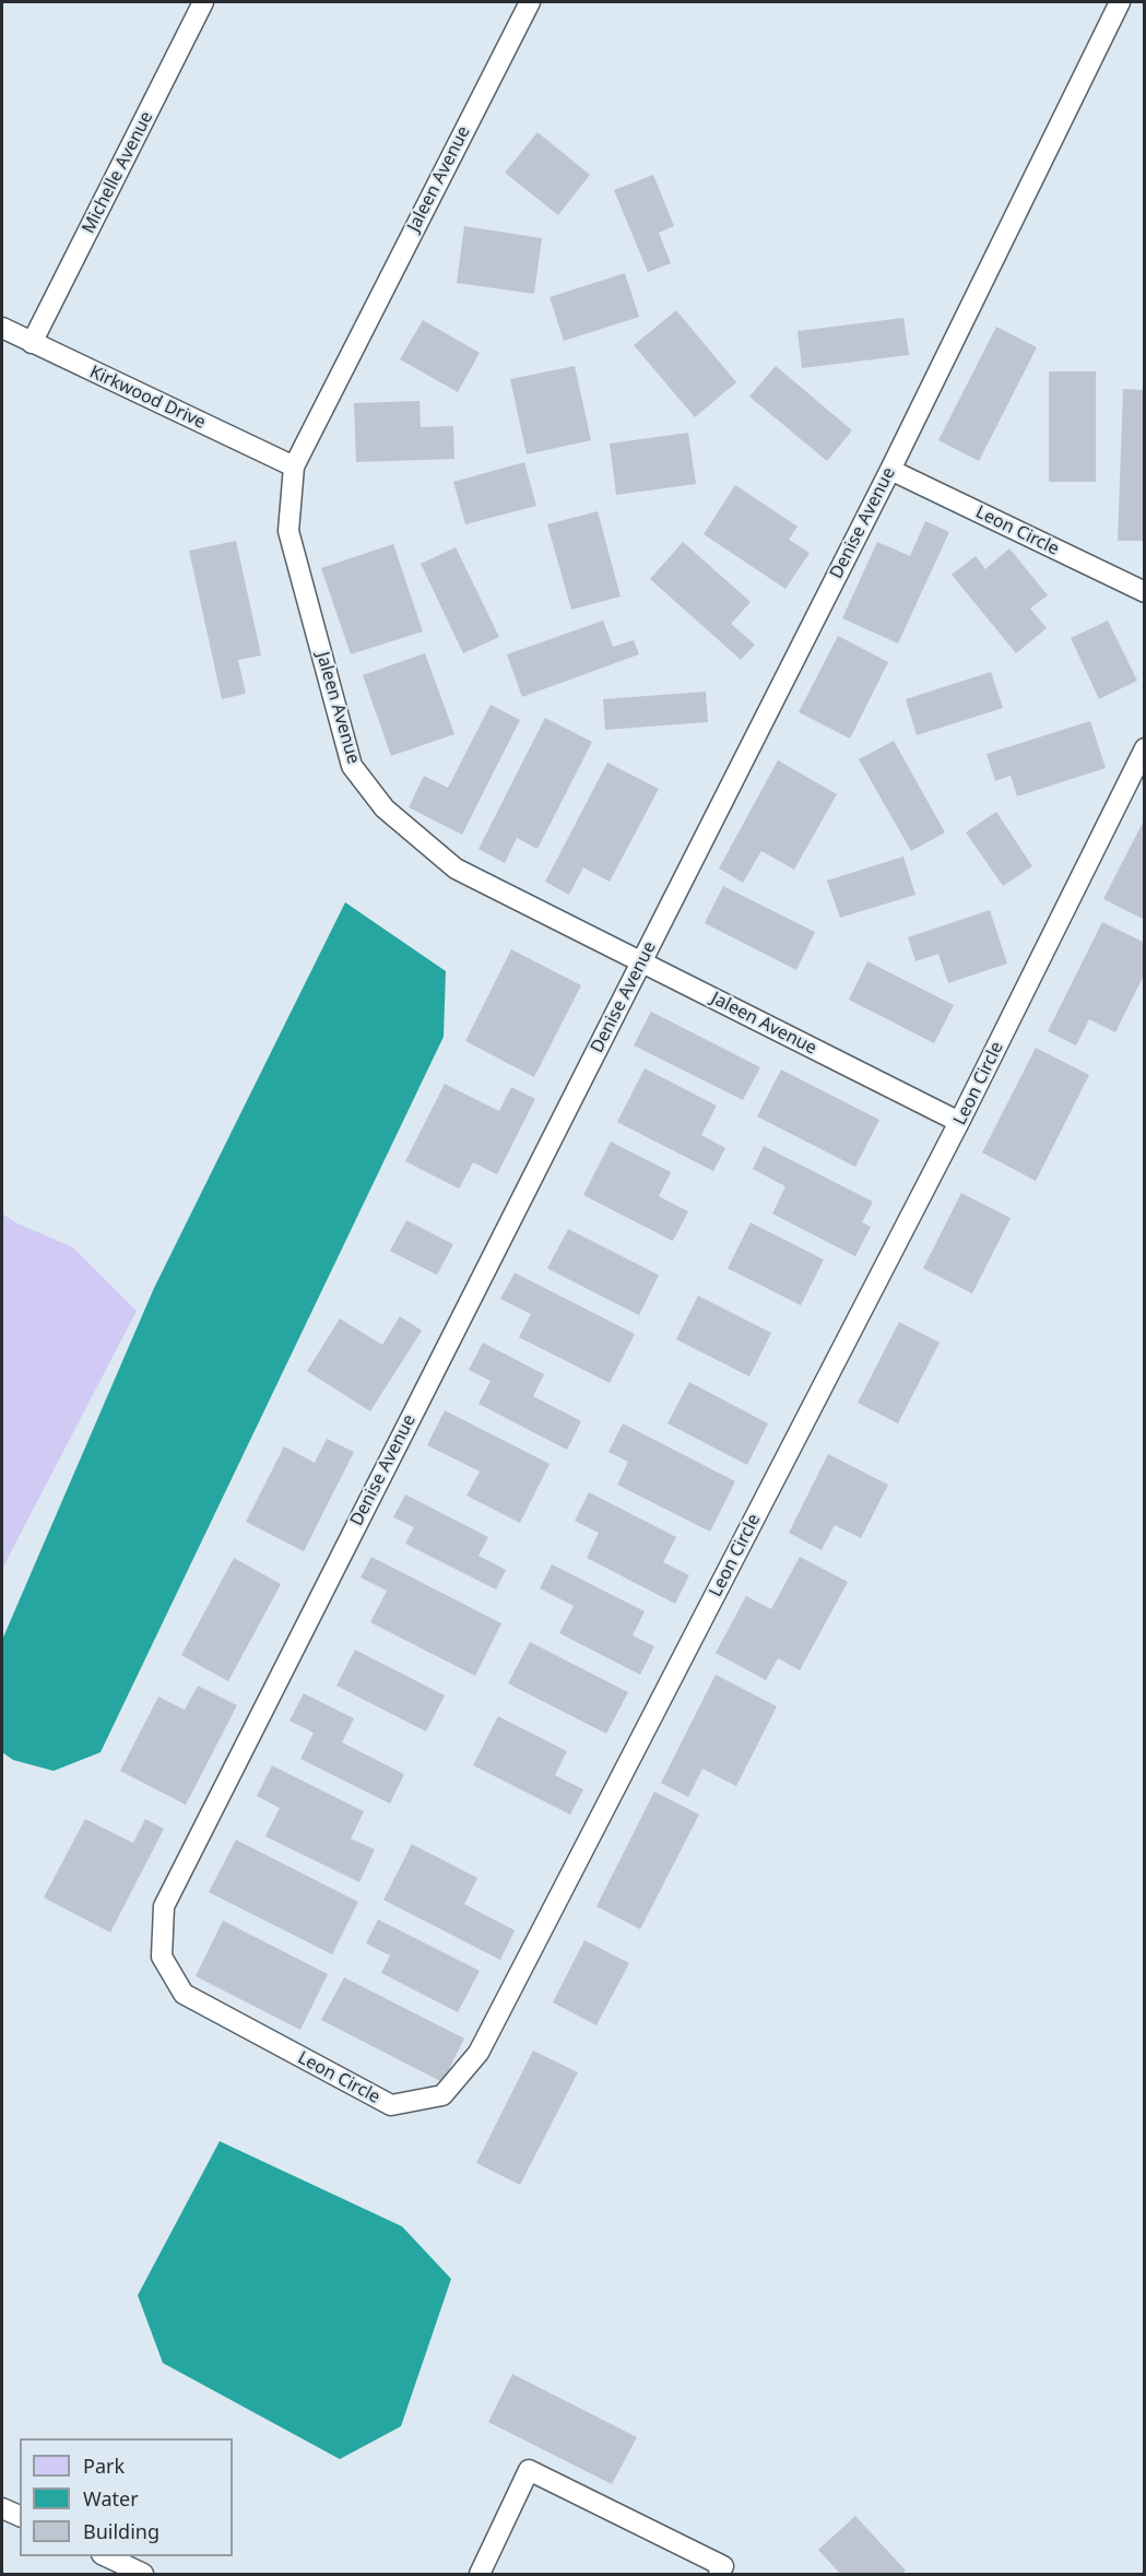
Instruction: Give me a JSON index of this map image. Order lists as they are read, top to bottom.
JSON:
{
  "streets": {
    "lane": [
      "Michelle Avenue",
      "Jaleen Avenue",
      "Kirkwood Drive",
      "Denise Avenue",
      "Leon Circle"
    ]
  },
  "crossings": [
    ["Michelle Avenue", "Kirkwood Drive"],
    ["Jaleen Avenue", "Kirkwood Drive"],
    ["Jaleen Avenue", "Denise Avenue"],
    ["Jaleen Avenue", "Leon Circle"],
    ["Denise Avenue", "Leon Circle"]
  ],
  "legend": ["Park", "Water", "Building"]
}
